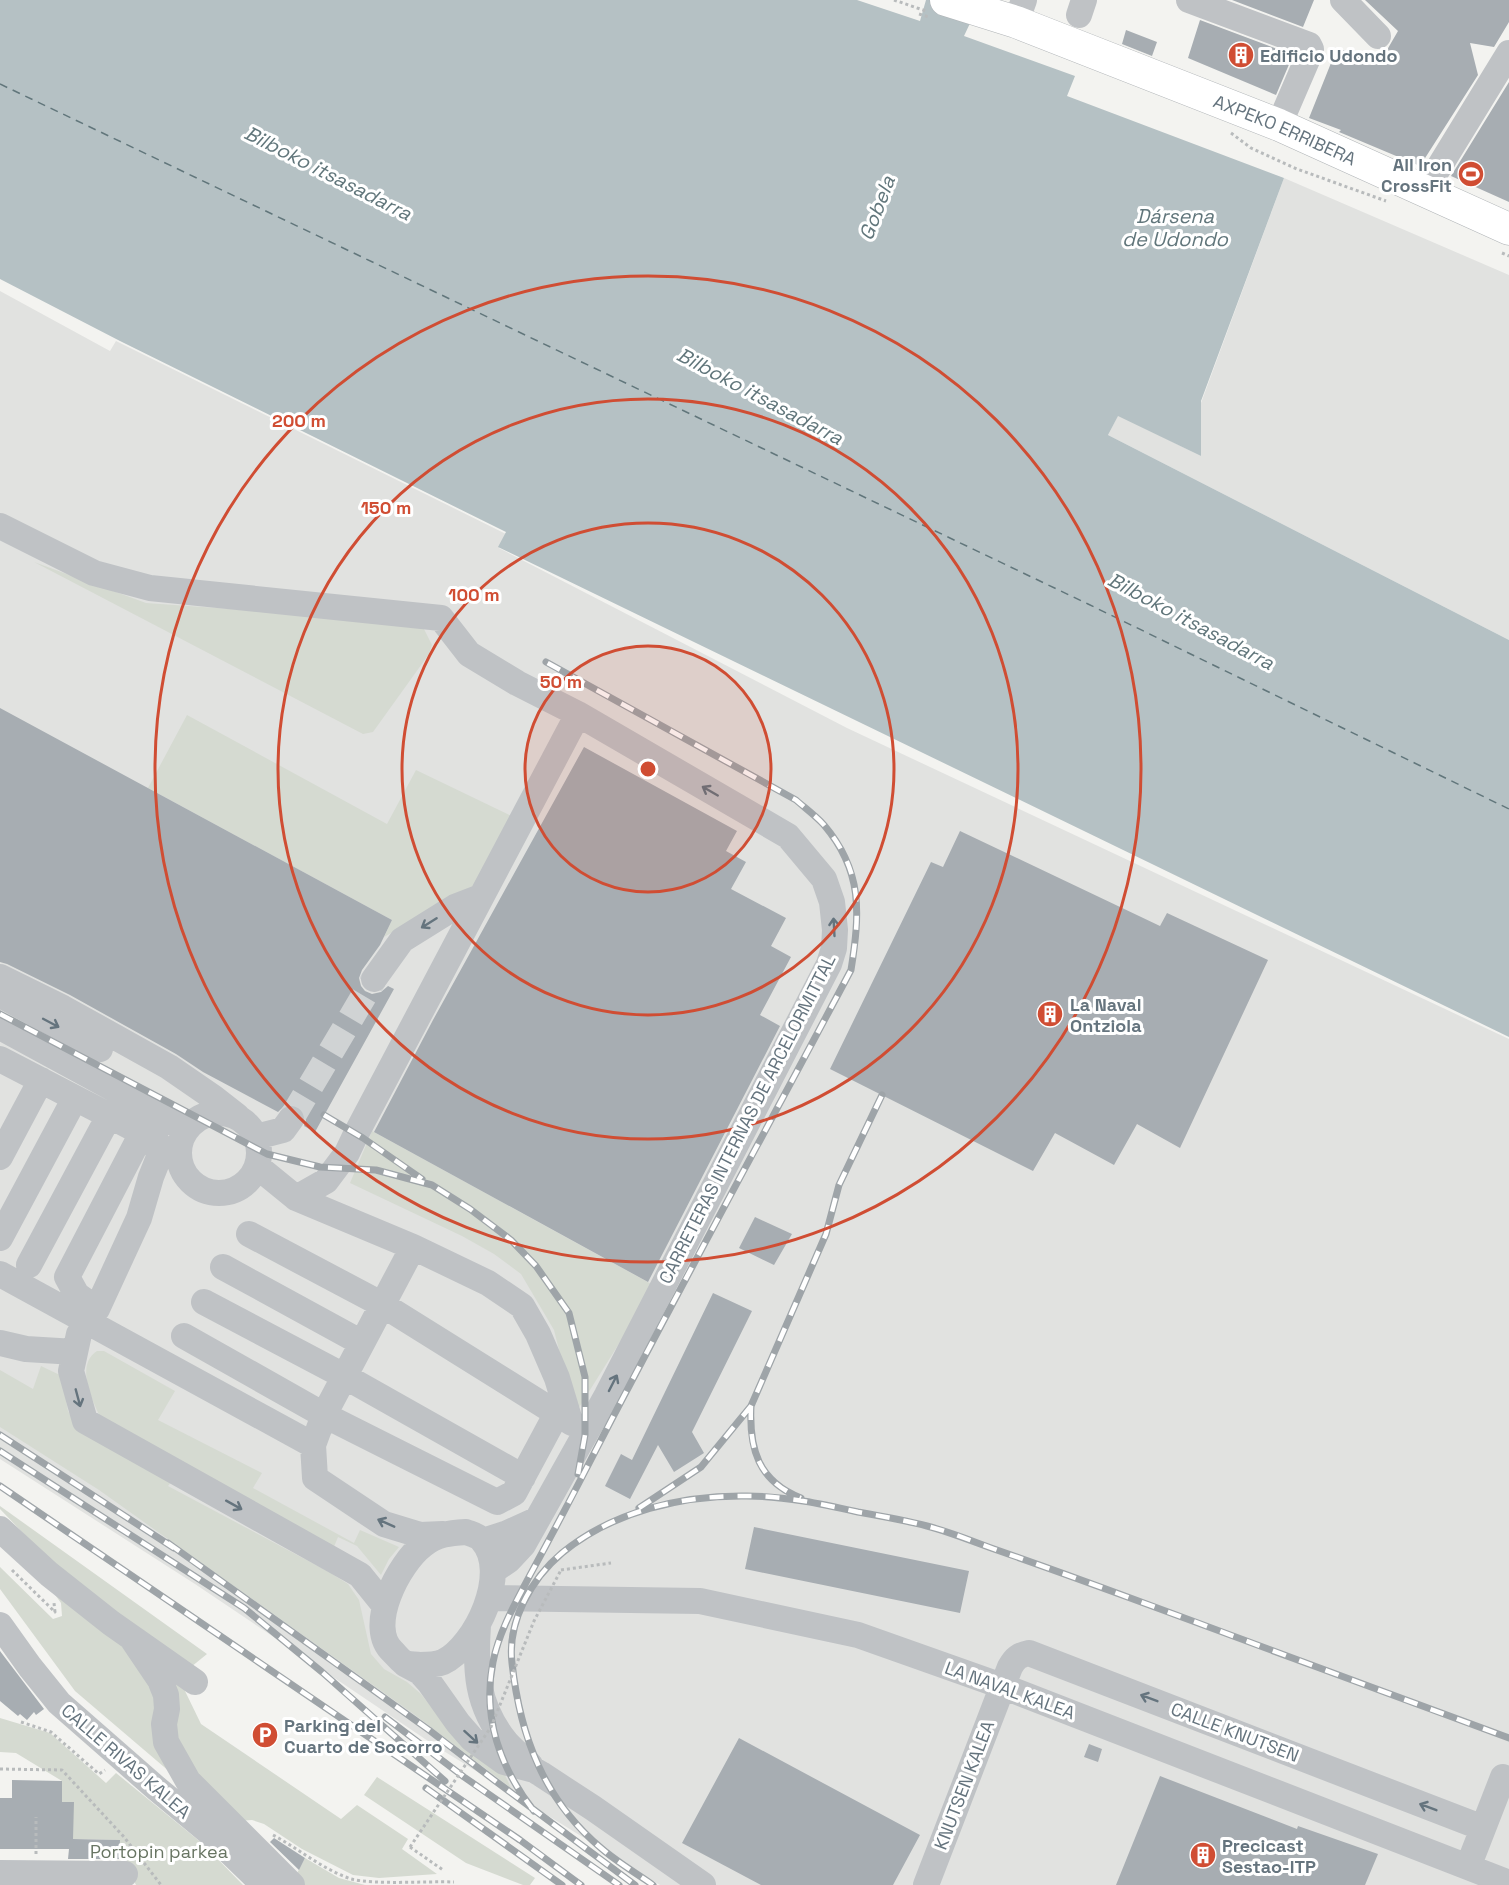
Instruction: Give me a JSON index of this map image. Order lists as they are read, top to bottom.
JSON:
{
  "streets": {
    "main road": ["AXPEKO ERRIBERA"],
    "street": [
      "CARRETERAS INTERNAS DE ARCELORMITTAL",
      "LA NAVAL KALEA",
      "CALLE KNUTSEN",
      "CALLE RIVAS KALEA",
      "KNUTSEN KALEA"
    ]
  },
  "crossings": [
    ["CARRETERAS INTERNAS DE ARCELORMITTAL", "LA NAVAL KALEA"],
    ["LA NAVAL KALEA", "CALLE KNUTSEN"],
    ["LA NAVAL KALEA", "KNUTSEN KALEA"],
    ["CALLE KNUTSEN", "KNUTSEN KALEA"]
  ],
  "one_way": ["CALLE KNUTSEN"],
  "water": ["Bilboko itsasadarra", "Gobela", "Dársena de Udondo"],
  "parks": ["Portopin parkea"],
  "places": {
    "building": ["Edificio Udondo", "La Naval Ontziola", "Precicast Sestao-ITP"],
    "sports": ["All Iron CrossFit"],
    "parking": ["Parking del Cuarto de Socorro"]
  },
  "rings": [
    "200 m",
    "150 m",
    "100 m",
    "50 m"
  ]
}
